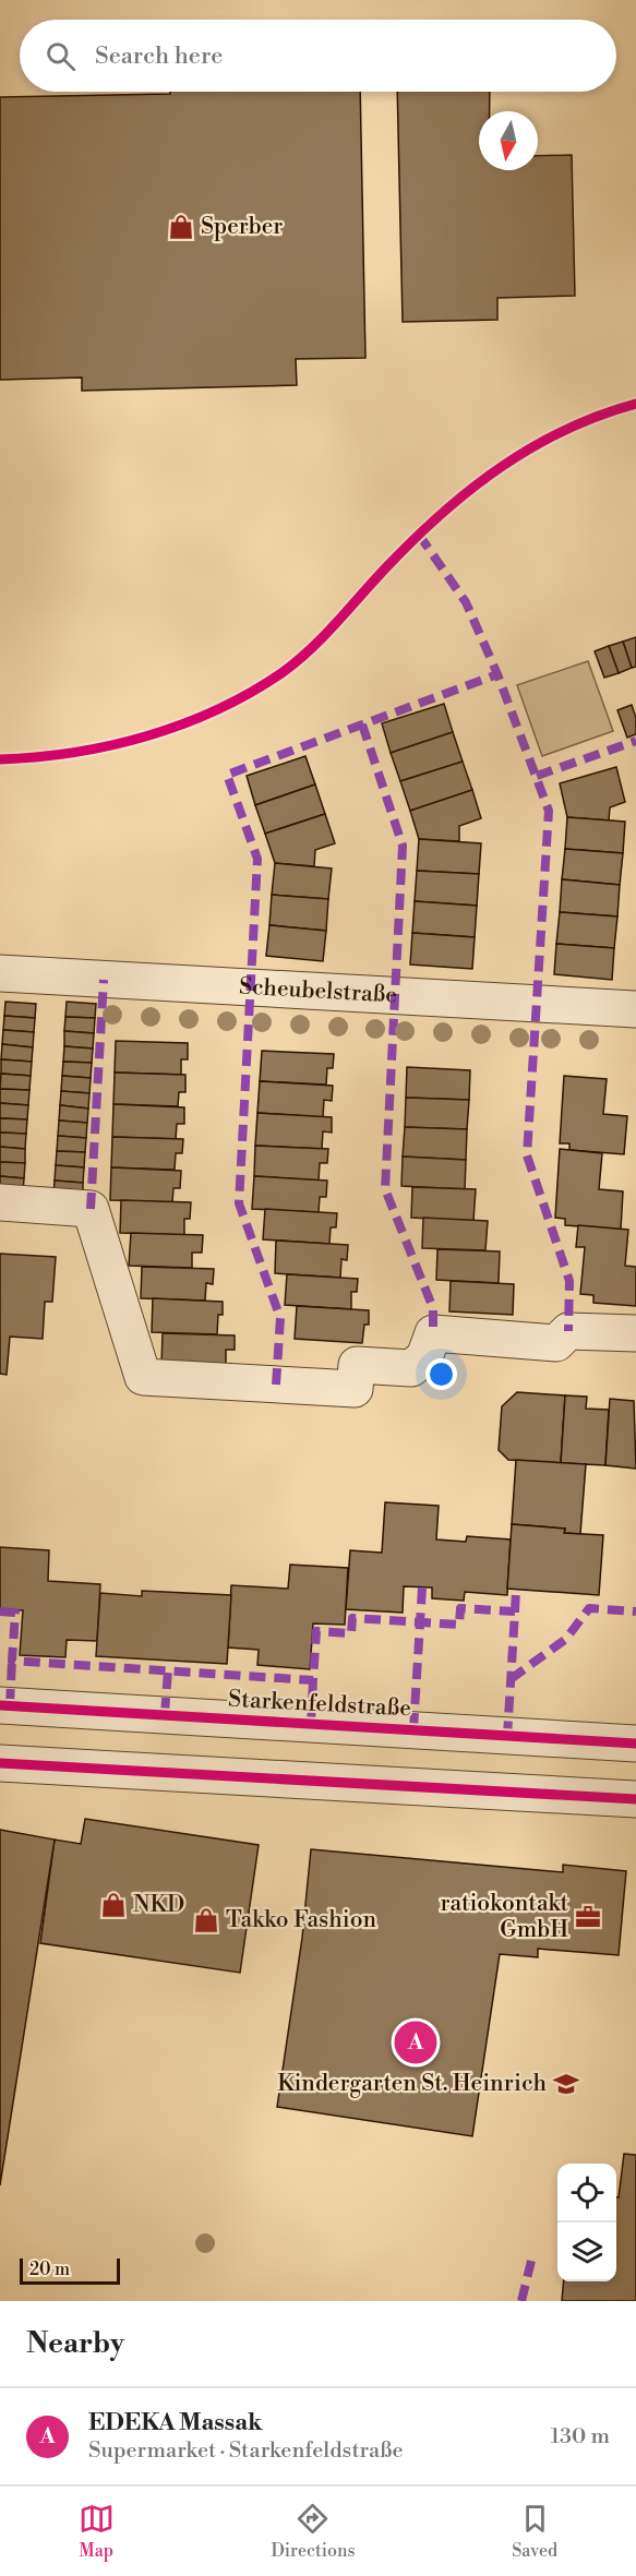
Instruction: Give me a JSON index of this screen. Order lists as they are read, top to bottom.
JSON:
{
  "streets": {
    "street": ["Scheubelstraße", "Starkenfeldstraße"]
  },
  "places": {
    "shop": ["Sperber", "NKD", "Takko Fashion"],
    "office": ["ratiokontakt GmbH"],
    "school or university": ["Kindergarten St. Heinrich"]
  },
  "scale_bar": "20 m",
  "north": "bottom",
  "page": {
    "search": "Search here",
    "pins": "A",
    "scale": "20 m",
    "heading": "Nearby",
    "list": [
      {
        "mark": "A",
        "name": "EDEKA Massak",
        "note": "Supermarket · Starkenfeldstraße",
        "value": "130 m"
      }
    ],
    "nav": ["Map", "Directions", "Saved"]
  }
}
